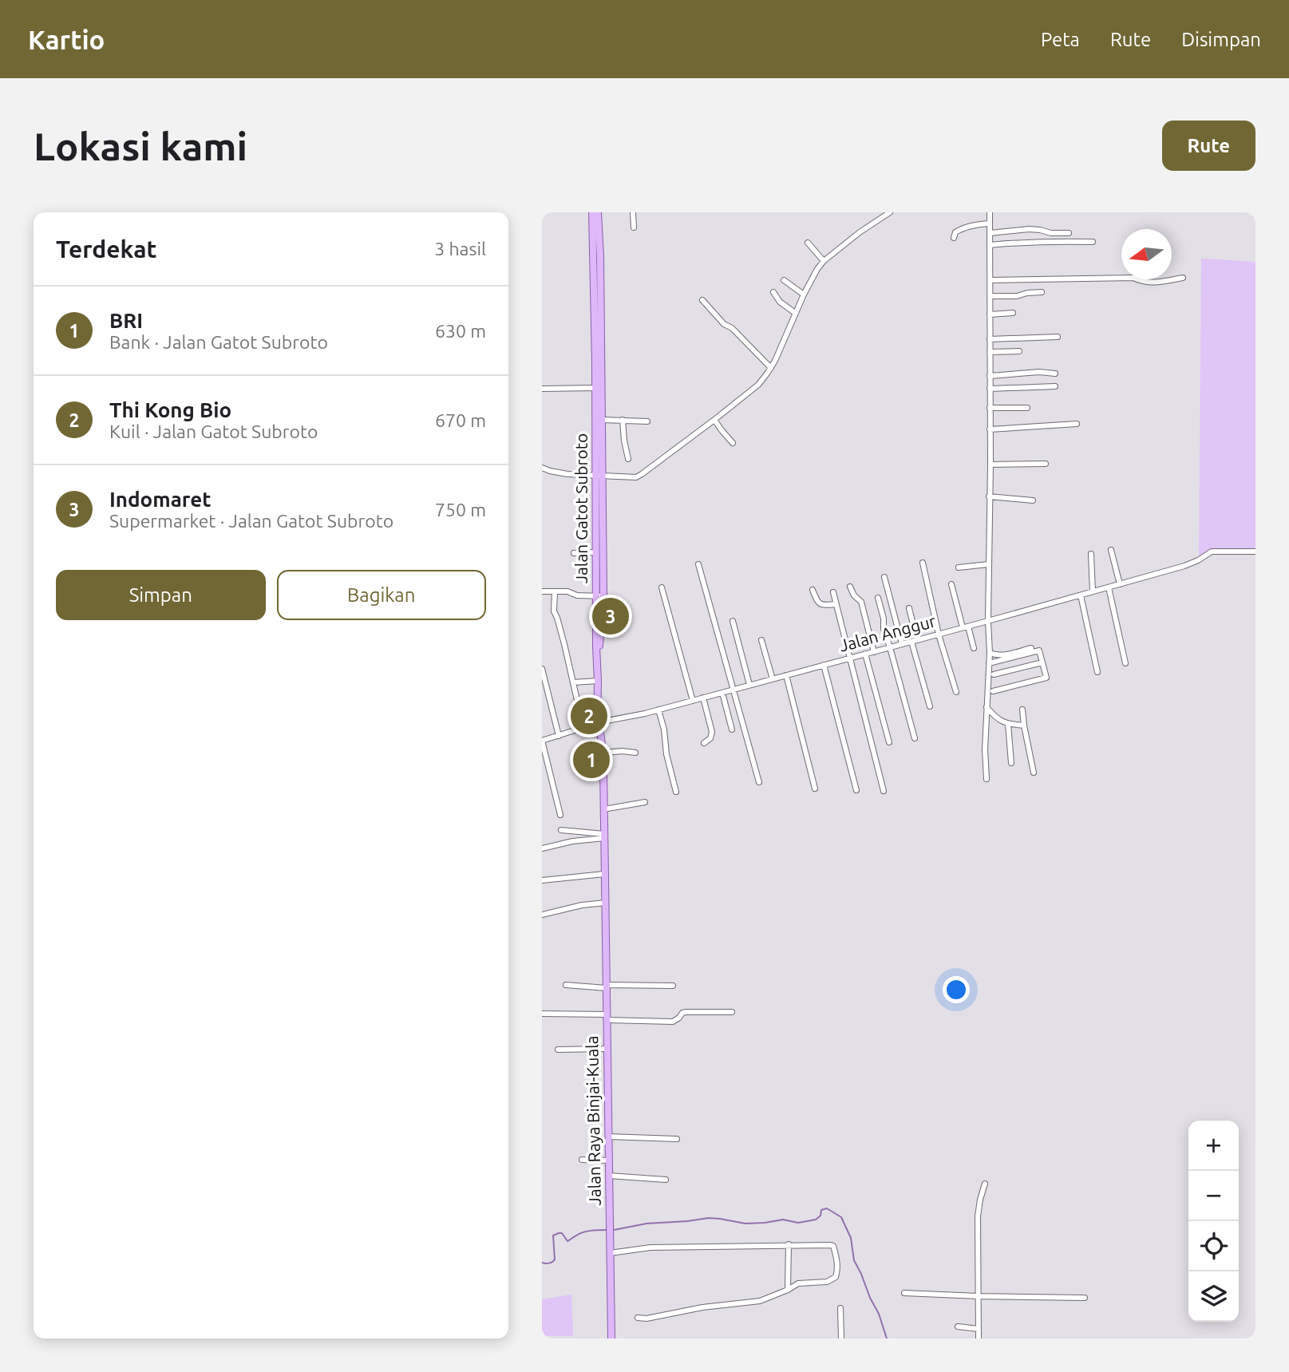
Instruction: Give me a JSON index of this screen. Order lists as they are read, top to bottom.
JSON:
{
  "streets": {
    "main road": ["Jalan Gatot Subroto", "Jalan Raya Binjai-Kuala"],
    "street": ["Jalan Anggur"]
  },
  "crossings": [
    ["Jalan Gatot Subroto", "Jalan Anggur"],
    ["Jalan Gatot Subroto", "Jalan Raya Binjai-Kuala"]
  ],
  "north": "left",
  "page": {
    "header": "Kartio",
    "nav": ["Peta", "Rute", "Disimpan"],
    "buttons": [
      "Rute",
      ["Simpan", "Bagikan"]
    ],
    "title": "Lokasi kami",
    "heading": ["Terdekat", "3 hasil"],
    "list": [
      {
        "mark": "1",
        "name": "BRI",
        "note": "Bank · Jalan Gatot Subroto",
        "value": "630 m"
      },
      {
        "mark": "2",
        "name": "Thi Kong Bio",
        "note": "Kuil · Jalan Gatot Subroto",
        "value": "670 m"
      },
      {
        "mark": "3",
        "name": "Indomaret",
        "note": "Supermarket · Jalan Gatot Subroto",
        "value": "750 m"
      }
    ],
    "pins": ["3", "2", "1"],
    "map_buttons": ["+", "−"]
  }
}
